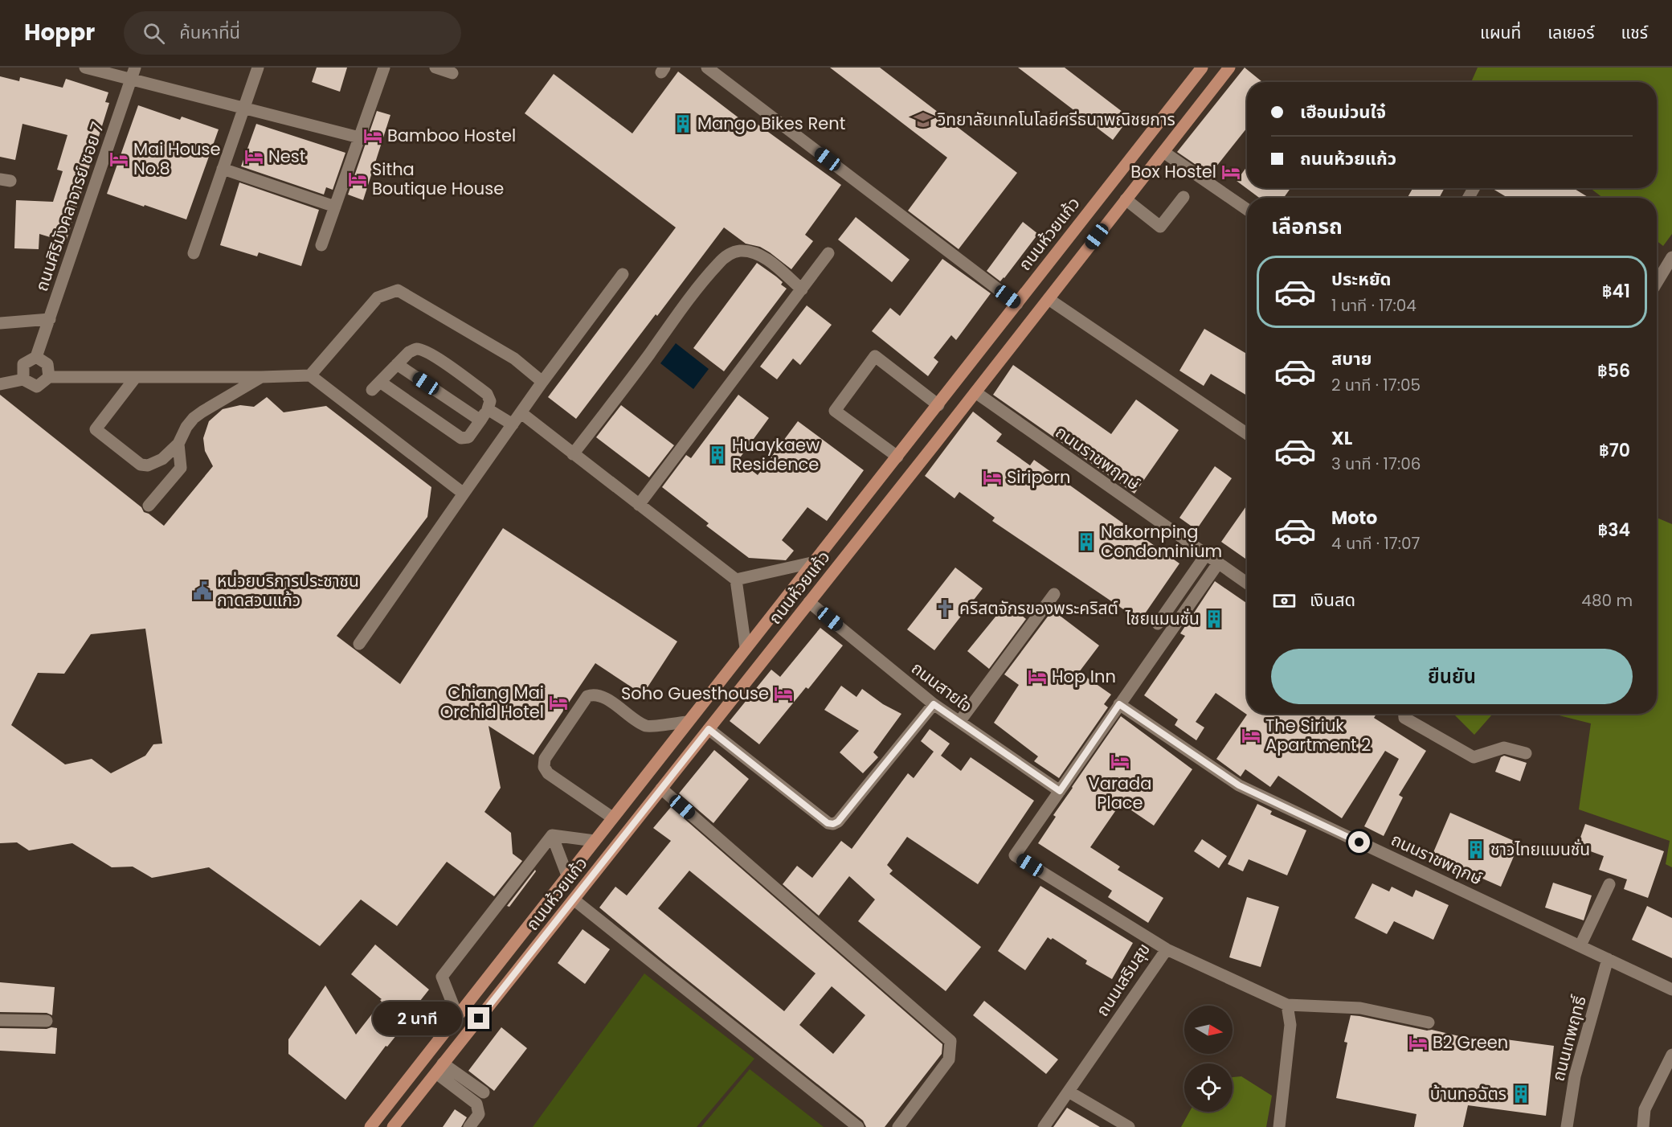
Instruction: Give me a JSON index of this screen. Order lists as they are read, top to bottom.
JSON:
{
  "streets": {
    "main road": ["ถนนห้วยแก้ว", "ถนนราชพฤกษ์"],
    "street": [
      "ถนนศิริมังคลาจารย์ ซอย 7",
      "ถนนสายใจ",
      "ถนนเสริมสุข",
      "ถนนเทพฤทธิ์"
    ]
  },
  "crossings": [
    ["ถนนห้วยแก้ว", "ถนนราชพฤกษ์"],
    ["ถนนห้วยแก้ว", "ถนนสายใจ"],
    ["ถนนราชพฤกษ์", "ถนนเทพฤทธิ์"],
    ["ถนนสายใจ", "ถนนเสริมสุข"]
  ],
  "places": {
    "school or university": ["วิทยาลัยเทคโนโลยีศรีธนาพณิชยการ"],
    "building": [
      "Mango Bikes Rent",
      "Huaykaew Residence",
      "Nakornping Condominium",
      "ไชยแมนชั่น",
      "ชาวไทยแมนชั่น",
      "บ้านทอฉัตร"
    ],
    "hotel": [
      "Bamboo Hostel",
      "Nest",
      "Mai House No.8",
      "Box Hostel",
      "Sitha Boutique House",
      "Siriporn",
      "Hop Inn",
      "Soho Guesthouse",
      "Chiang Mai Orchid Hotel",
      "The Siriuk Apartment 2",
      "Varada Place",
      "B2 Green"
    ],
    "public building": ["หน่วยบริการประชาชน กาดสวนแก้ว"],
    "church": ["คริสตจักรของพระคริสต์"]
  },
  "north": "right",
  "page": {
    "header": "Hoppr",
    "search": "ค้นหาที่นี่",
    "nav": ["แผนที่", "เลเยอร์", "แชร์"],
    "banner": ["เฮือนม่วนใจ๋", "ถนนห้วยแก้ว"],
    "heading": "เลือกรถ",
    "list": [
      {
        "name": "ประหยัด",
        "note": "1 นาที · 17:04",
        "value": "฿41"
      },
      {
        "name": "สบาย",
        "note": "2 นาที · 17:05",
        "value": "฿56"
      },
      {
        "name": "XL",
        "note": "3 นาที · 17:06",
        "value": "฿70"
      },
      {
        "name": "Moto",
        "note": "4 นาที · 17:07",
        "value": "฿34"
      }
    ],
    "pay": ["เงินสด", "480 m"],
    "buttons": "ยืนยัน",
    "bubble": "2 นาที"
  }
}
